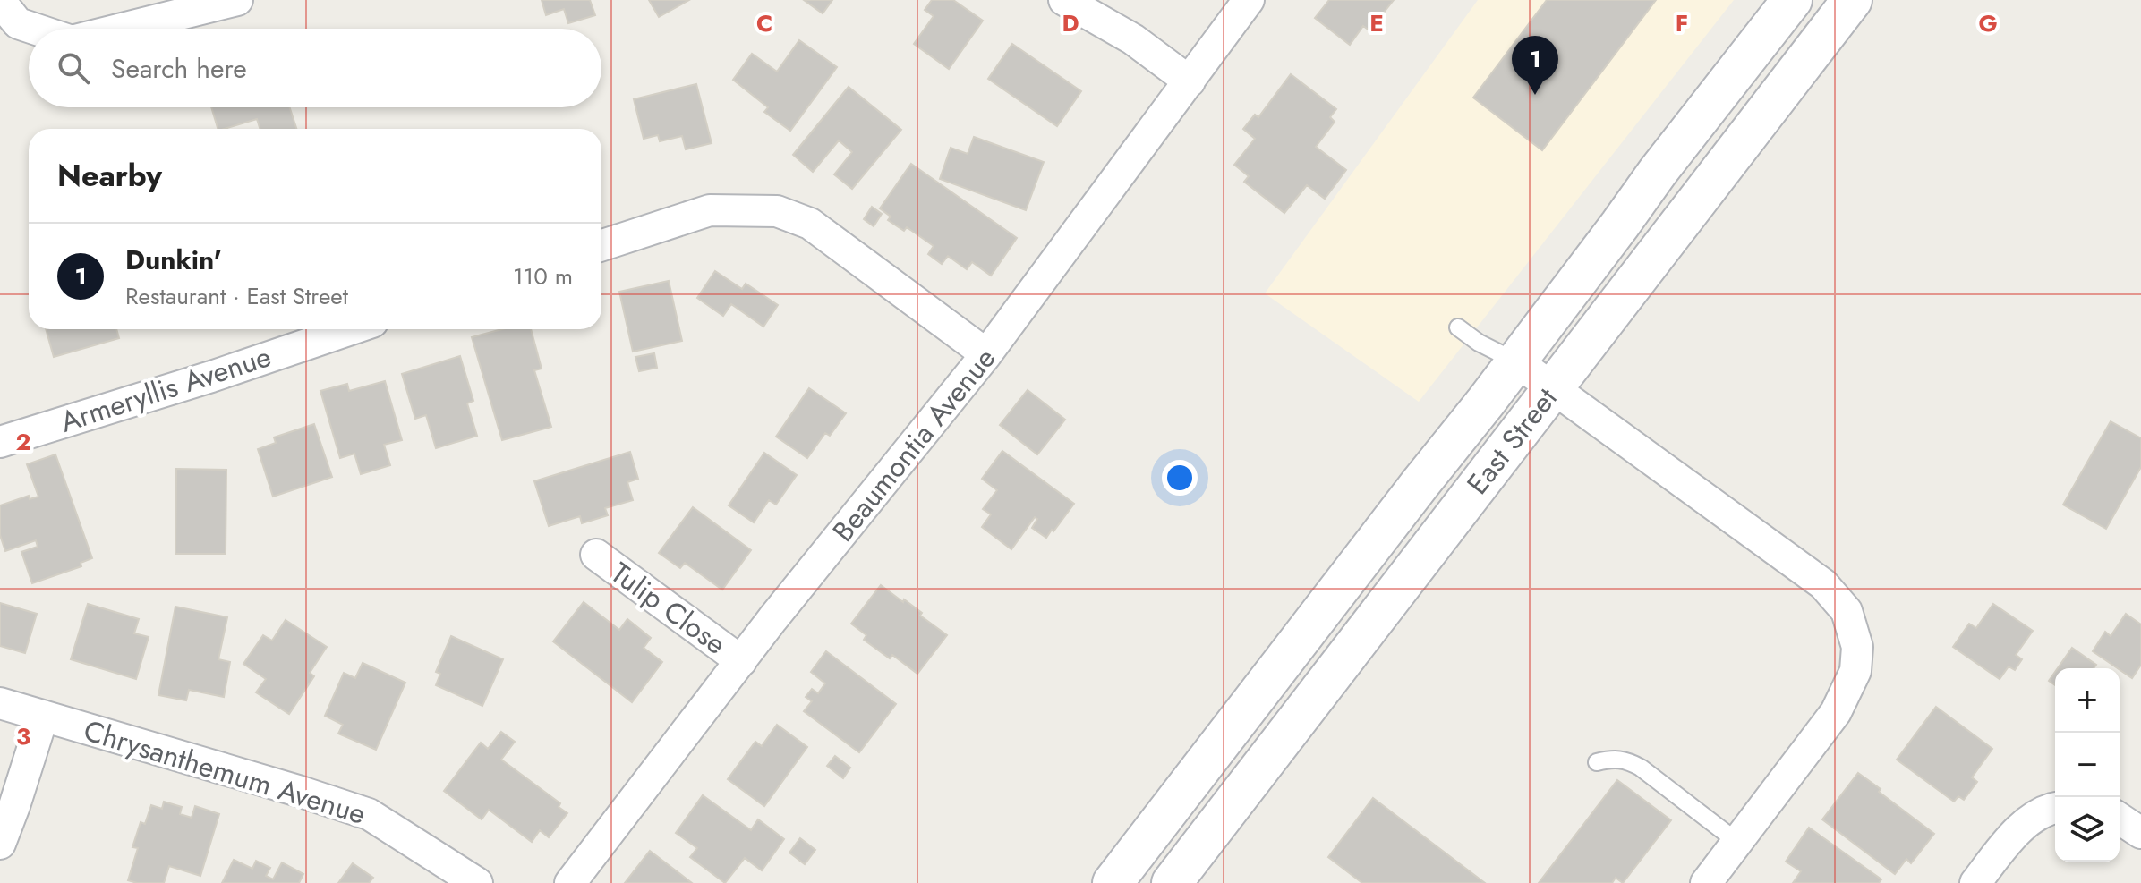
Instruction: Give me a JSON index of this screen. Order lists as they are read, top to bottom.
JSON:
{
  "streets": {
    "main road": ["East Street"],
    "street": [
      "Armeryllis Avenue",
      "Beaumontia Avenue",
      "Tulip Close",
      "Chrysanthemum Avenue"
    ]
  },
  "crossings": [
    ["Beaumontia Avenue", "Tulip Close"]
  ],
  "page": {
    "search": "Search here",
    "pins": "1",
    "heading": "Nearby",
    "list": [
      {
        "mark": "1",
        "name": "Dunkin'",
        "note": "Restaurant · East Street",
        "value": "110 m"
      }
    ],
    "map_buttons": ["+", "−"]
  },
  "grid": {
    "columns": [
      "C",
      "D",
      "E",
      "F",
      "G"
    ],
    "rows": ["2", "3"]
  }
}
